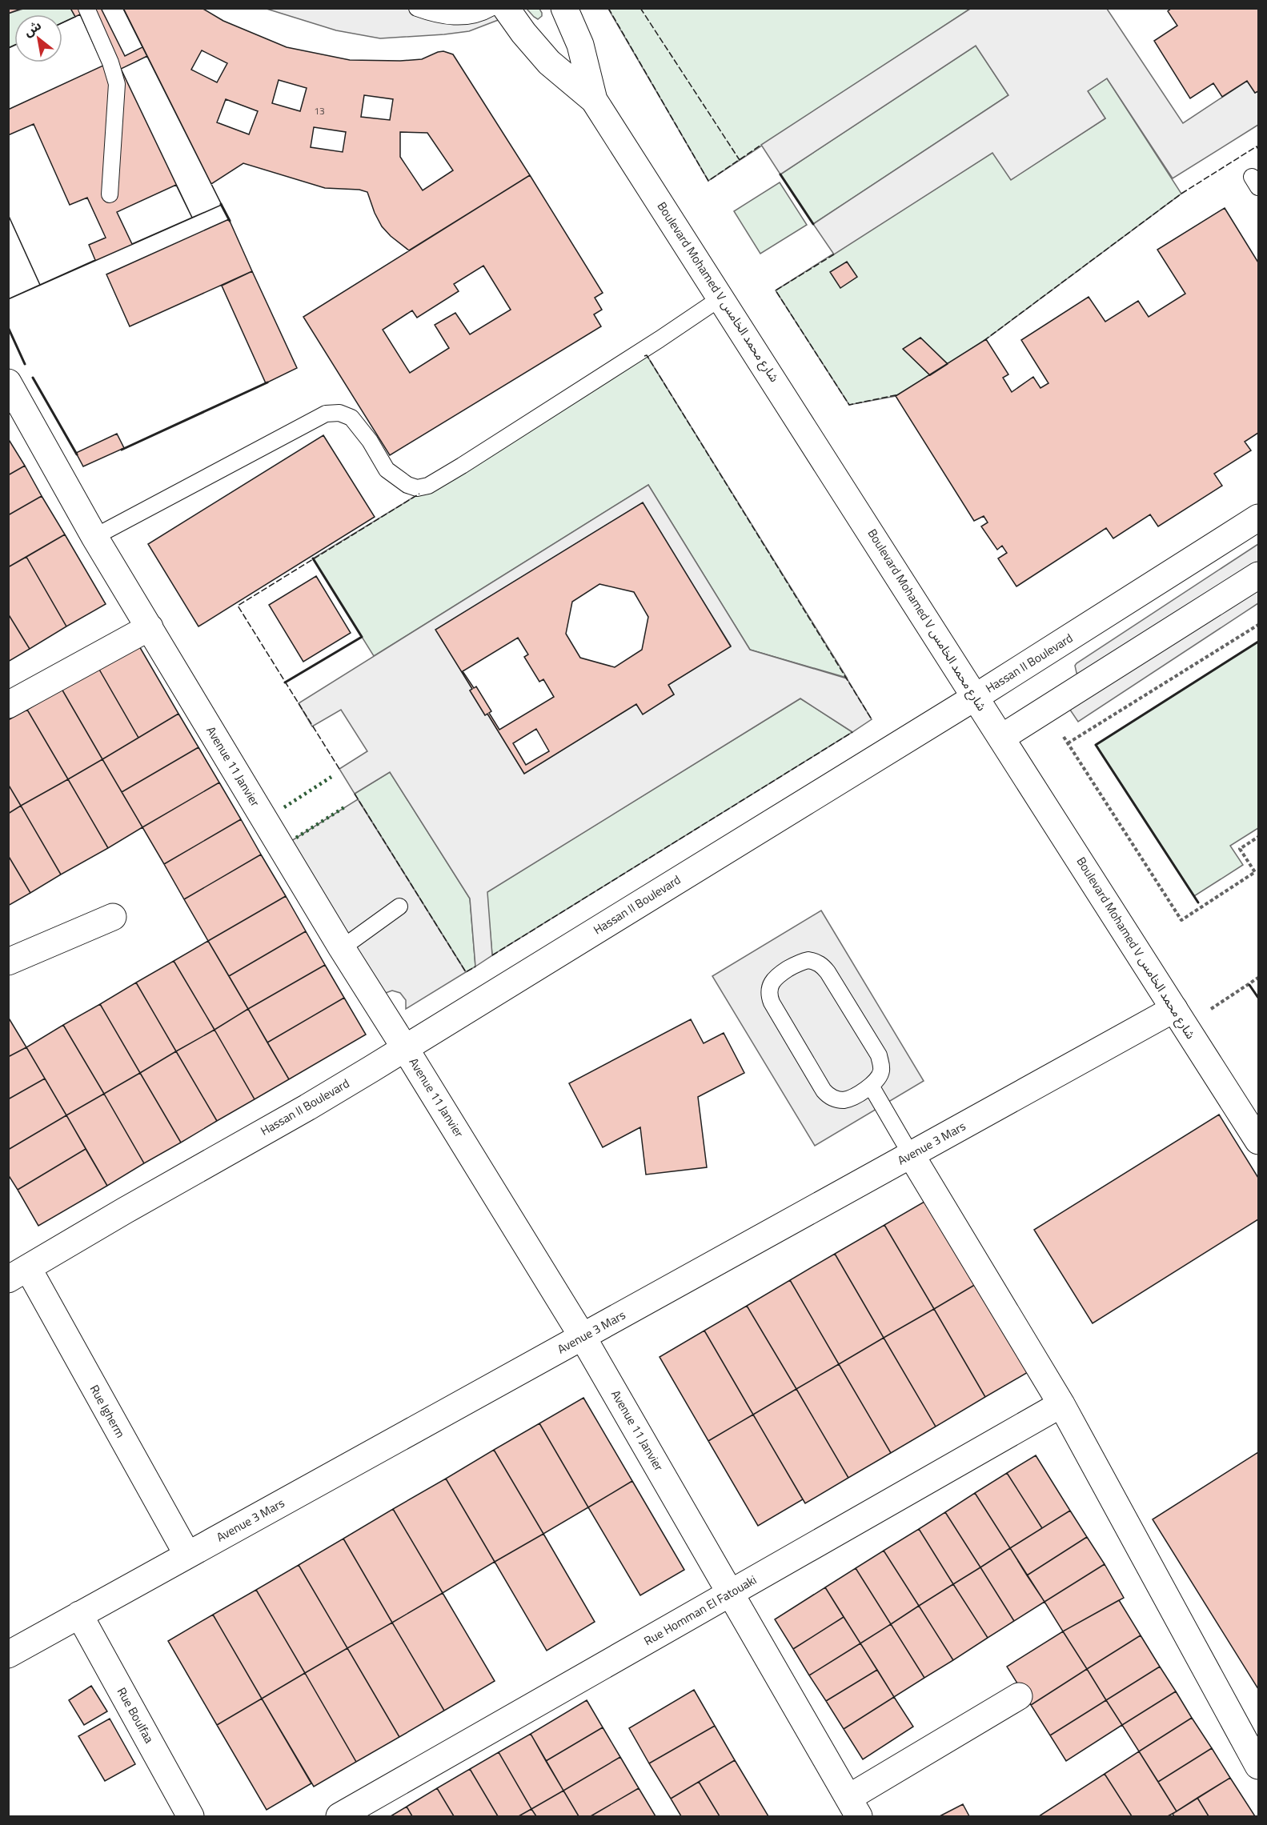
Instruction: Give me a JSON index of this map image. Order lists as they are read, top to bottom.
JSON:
{
  "streets": {
    "street": [
      "Boulevard Mohamed V شارع محمد الخامس",
      "Hassan II Boulevard",
      "Avenue 11 Janvier",
      "Avenue 3 Mars",
      "Rue Igherm",
      "Rue Homman El Fatouaki",
      "Rue Boulfaa"
    ]
  },
  "crossings": [
    ["Boulevard Mohamed V شارع محمد الخامس", "Hassan II Boulevard"],
    ["Boulevard Mohamed V شارع محمد الخامس", "Avenue 3 Mars"],
    ["Hassan II Boulevard", "Avenue 11 Janvier"],
    ["Hassan II Boulevard", "Rue Igherm"],
    ["Avenue 11 Janvier", "Avenue 3 Mars"],
    ["Avenue 11 Janvier", "Rue Homman El Fatouaki"],
    ["Avenue 3 Mars", "Rue Igherm"],
    ["Avenue 3 Mars", "Rue Boulfaa"]
  ],
  "house_numbers": ["13"],
  "north": "top left"
}
